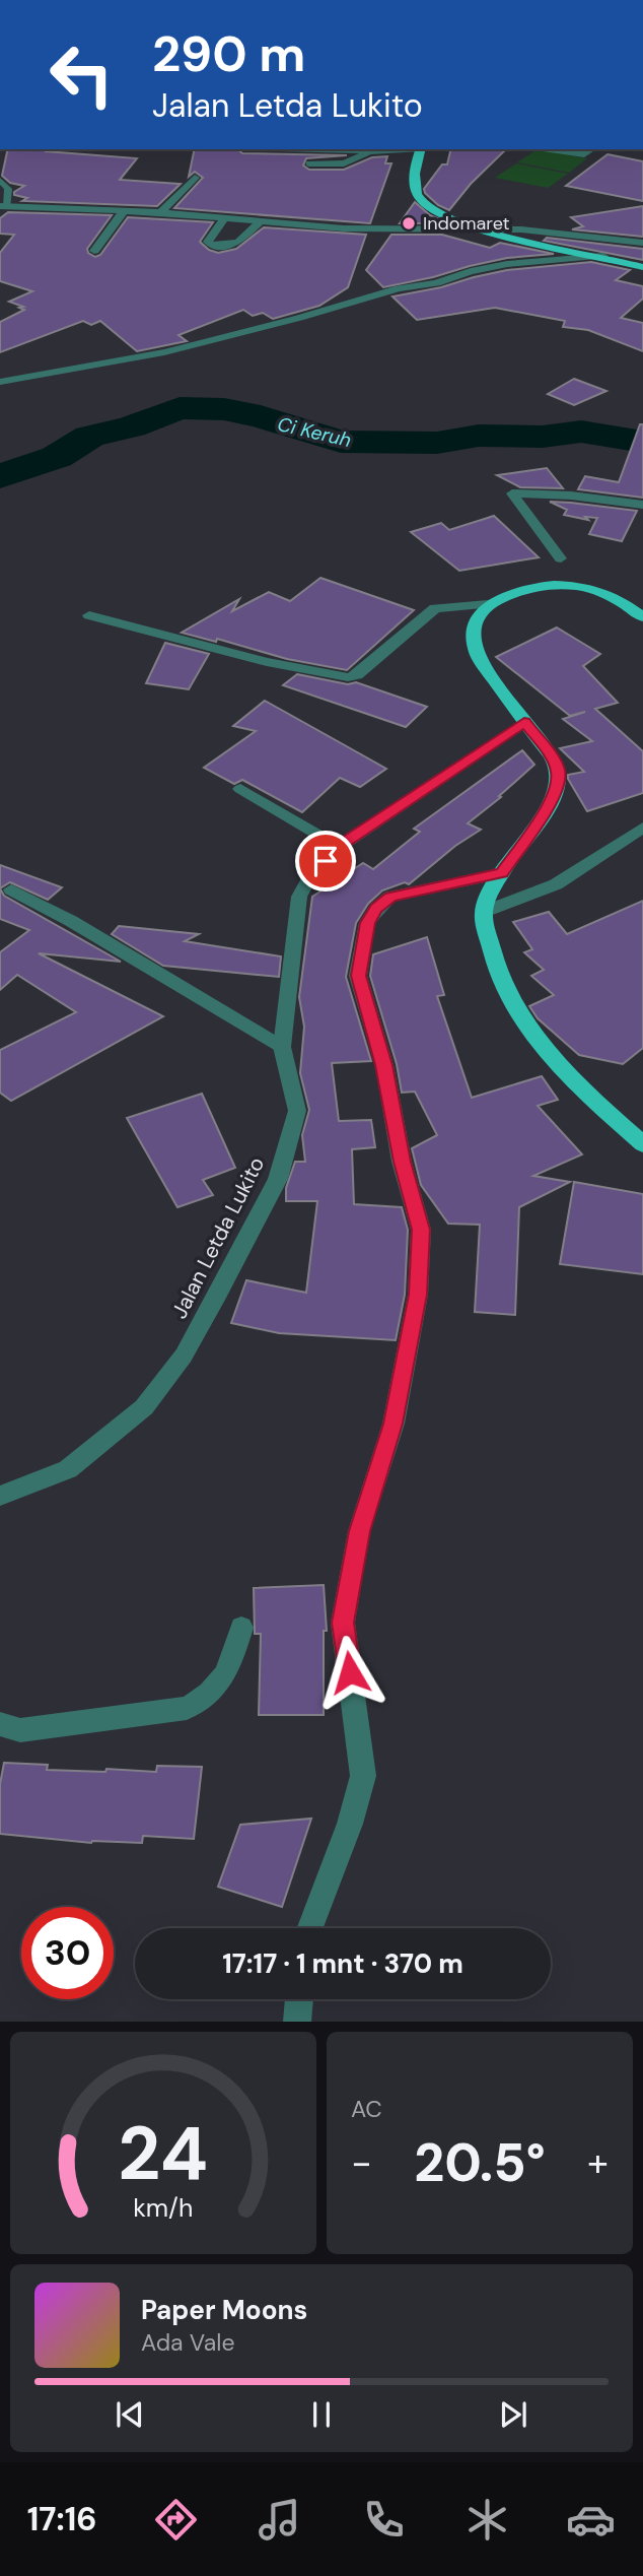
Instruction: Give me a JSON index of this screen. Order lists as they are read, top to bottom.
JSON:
{
  "streets": {
    "street": ["Jalan Letda Lukito"]
  },
  "water": ["Ci Keruh"],
  "places": ["Indomaret"],
  "page": {
    "turn": ["290 m", "Jalan Letda Lukito"],
    "limit": "30",
    "trip": "17:17 · 1 mnt · 370 m",
    "tile": "AC",
    "heat": ["−", "20.5°", "+"],
    "song": ["Paper Moons", "Ada Vale"],
    "tabs": "17:16",
    "gauge": ["24", "km/h"]
  }
}
